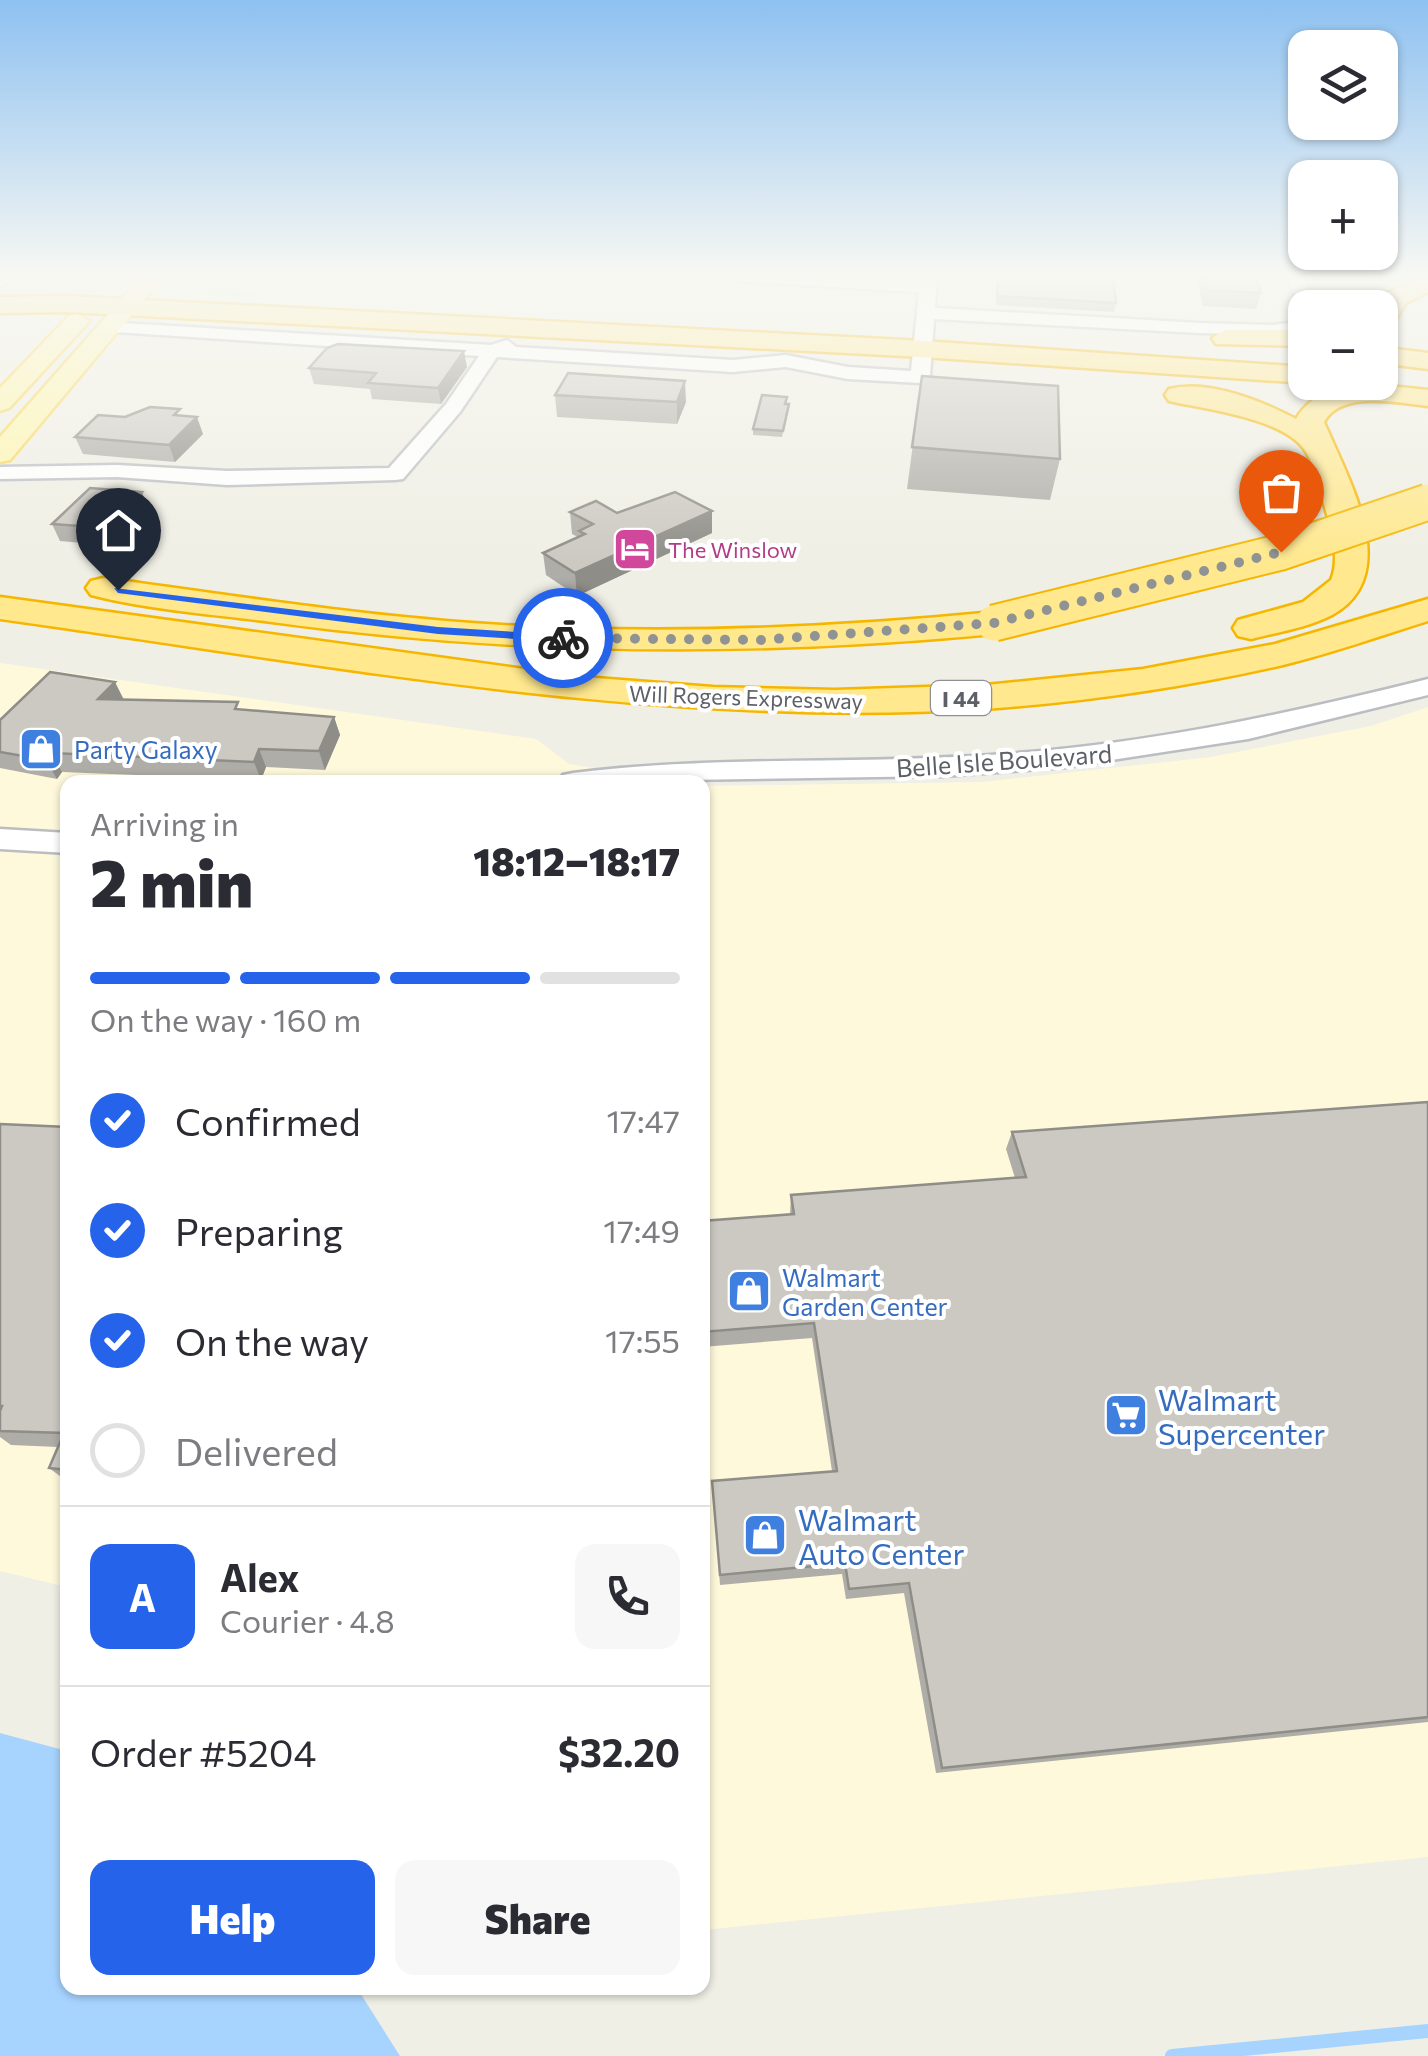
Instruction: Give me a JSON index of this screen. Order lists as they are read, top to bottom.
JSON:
{
  "streets": {
    "highway": ["Will Rogers Expressway", "I 44"],
    "street": ["Belle Isle Boulevard"]
  },
  "places": {
    "hotel": ["The Winslow"],
    "shop": ["Party Galaxy", "Walmart Garden Center", "Walmart Auto Center"],
    "supermarket": ["Walmart Supercenter"]
  },
  "page": {
    "map_buttons": ["+", "−"],
    "heading": ["2 min", "Arriving in", "18:12–18:17"],
    "panel": [
      "Alex",
      "Courier · 4.8",
      "Order #5204",
      "$32.20"
    ],
    "bar": "On the way · 160 m",
    "list": [
      ["Confirmed", "17:47"],
      ["Preparing", "17:49"],
      ["On the way", "17:55"],
      "Delivered"
    ],
    "round": "A",
    "buttons": ["Help", "Share"]
  }
}
